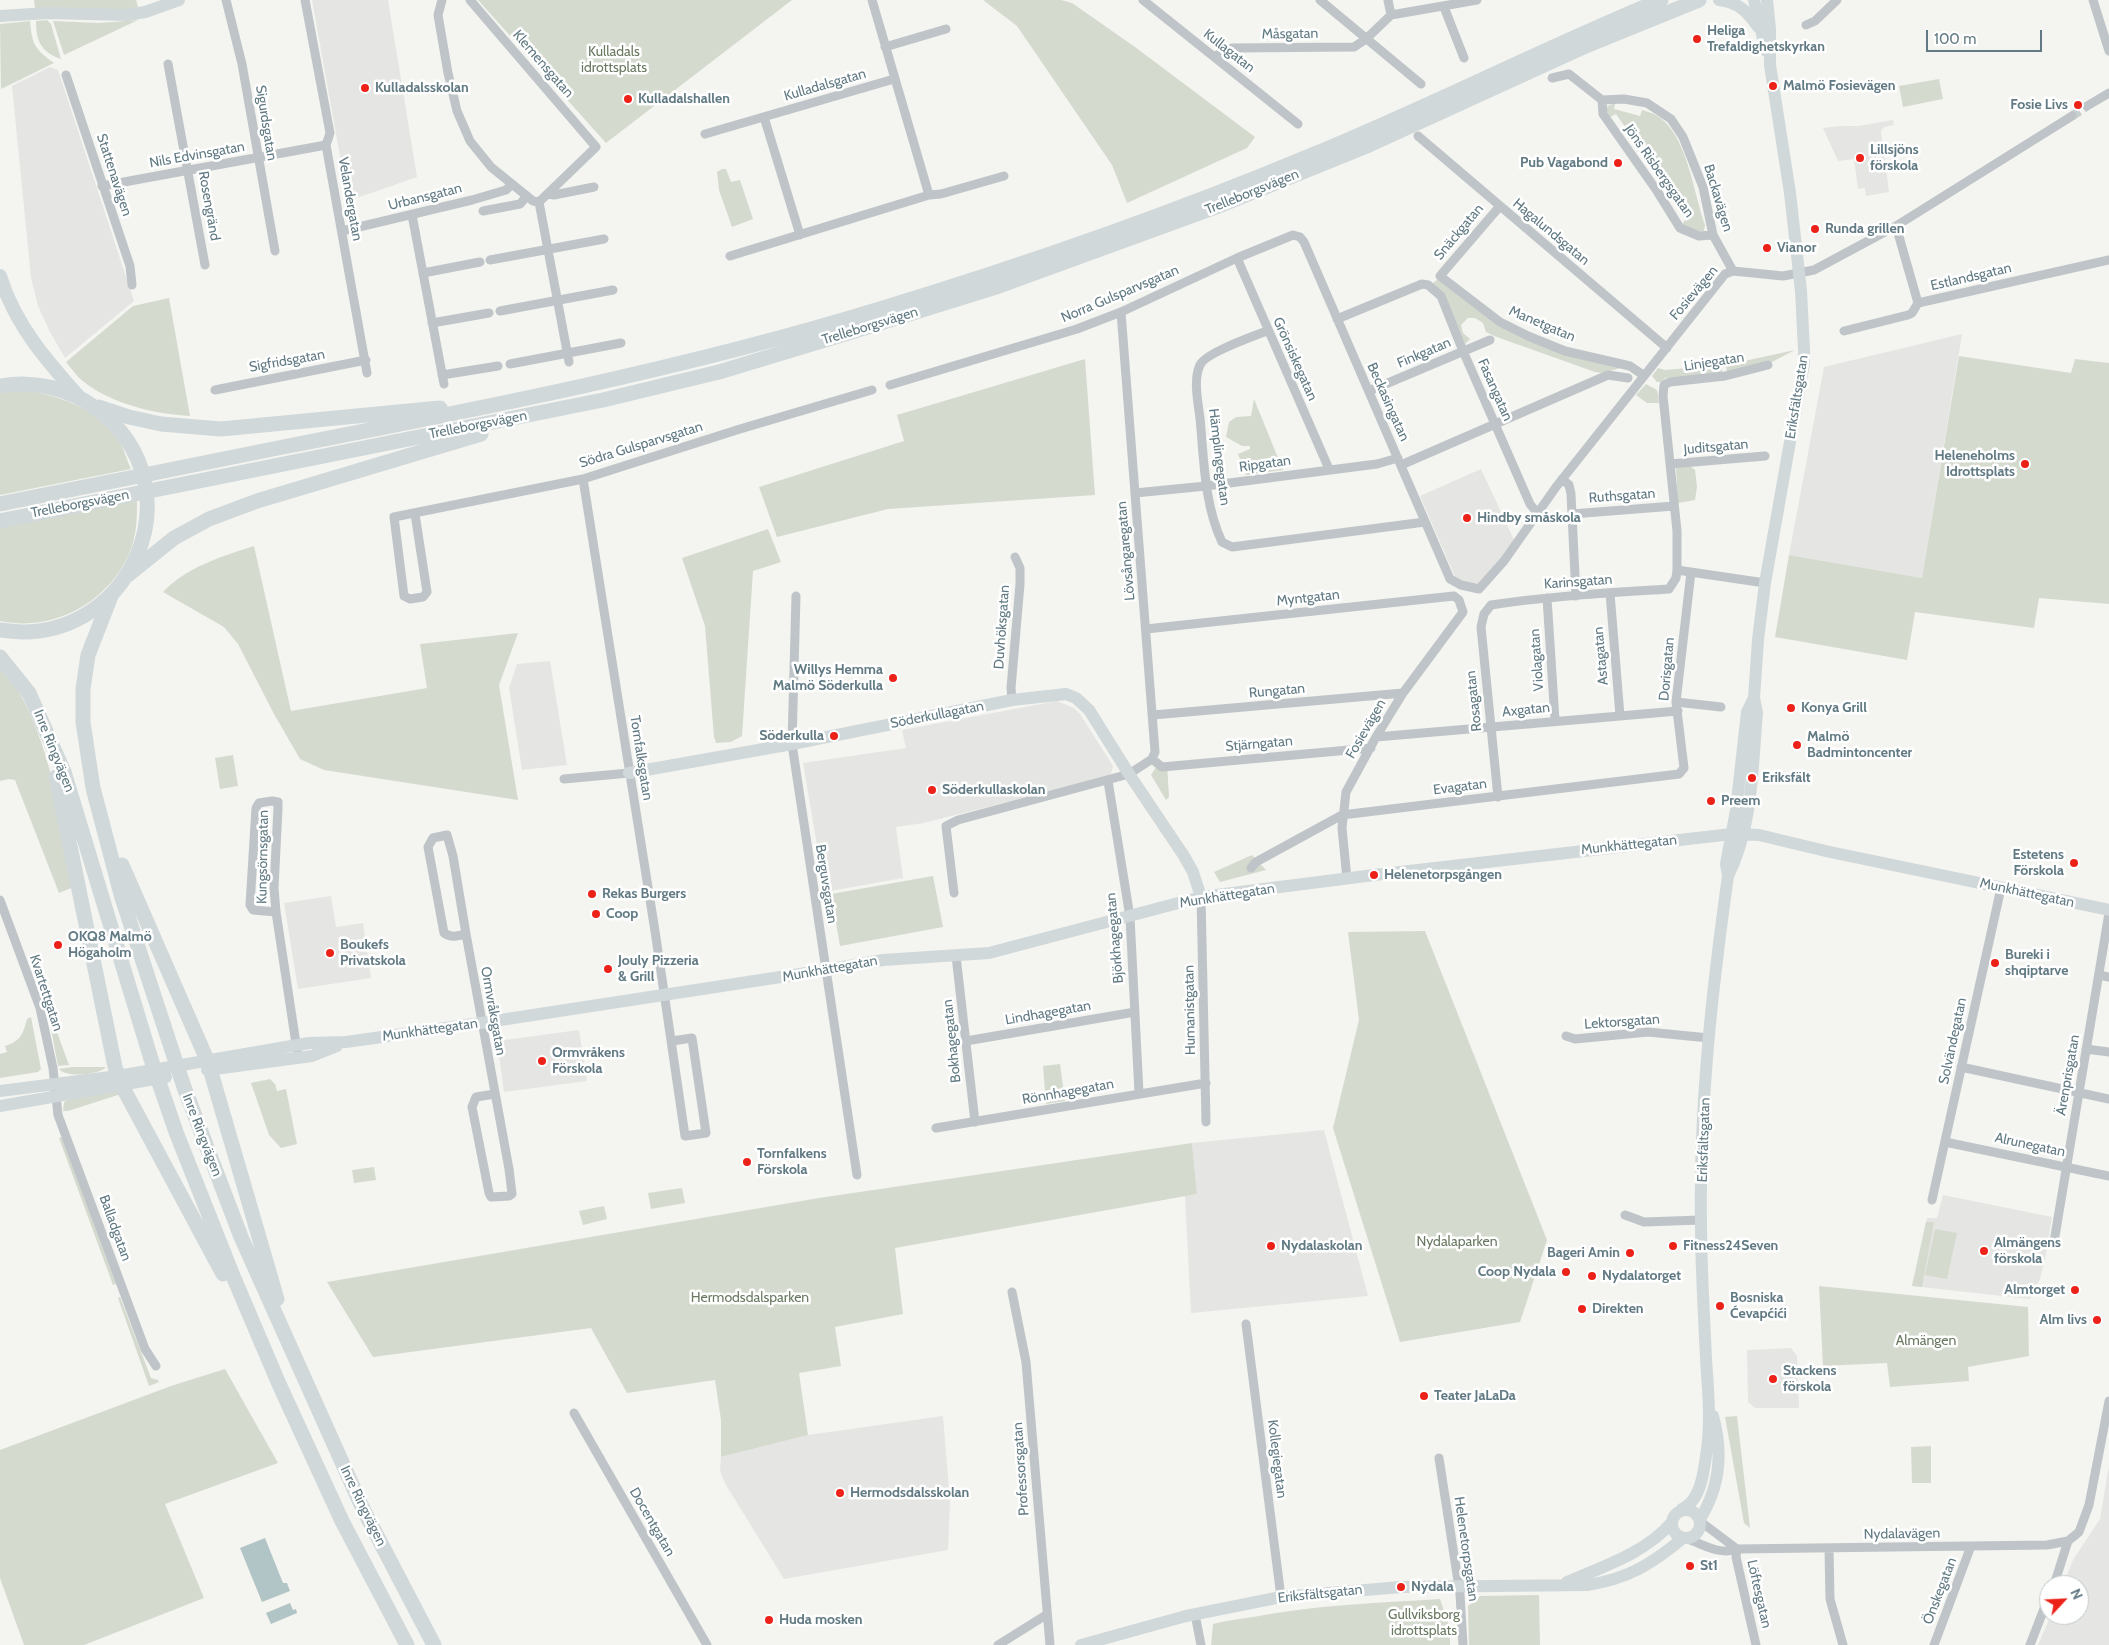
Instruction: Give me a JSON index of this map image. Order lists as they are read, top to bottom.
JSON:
{
  "streets": {
    "highway": ["Trelleborgsvägen", "Inre Ringvägen"],
    "street": [
      "Måsgatan",
      "Kullagatan",
      "Klemensgatan",
      "Kulladalsgatan",
      "Sigurdsgatan",
      "Nils Edvinsgatan",
      "Jöns Risbergsgatan",
      "Stattenavägen",
      "Urbansgatan",
      "Backavägen",
      "Velandergatan",
      "Rosengränd",
      "Snäckgatan",
      "Hagalundsgatan",
      "Estlandsgatan",
      "Fosievägen",
      "Norra Gulsparvsgatan",
      "Manetgatan",
      "Finkgatan",
      "Grönsiskegatan",
      "Sigfridsgatan",
      "Linjegatan",
      "Fasangatan",
      "Eriksfältsgatan",
      "Beckasingatan",
      "Södra Gulsparvsgatan",
      "Juditsgatan",
      "Hämplingegatan",
      "Ripgatan",
      "Ruthsgatan",
      "Lövsångaregatan",
      "Karinsgatan",
      "Myntgatan",
      "Duvhöksgatan",
      "Astagatan",
      "Violagatan",
      "Dorisgatan",
      "Rungatan",
      "Rosagatan",
      "Axgatan",
      "Söderkullagatan",
      "Stjärngatan",
      "Tornfalksgatan",
      "Evagatan",
      "Munkhättegatan",
      "Kungsörnsgatan",
      "Berguvsgatan",
      "Björkhagegatan",
      "Kvartettgatan",
      "Humanistgatan",
      "Ormvråksgatan",
      "Lindhagegatan",
      "Lektorsgatan",
      "Bokhagegatan",
      "Solvändegatan",
      "Ärenprisgatan",
      "Rönnhagegatan",
      "Alrunegatan",
      "Balladgatan",
      "Kollegiegatan",
      "Professorsgatan",
      "Docentgatan",
      "Nydalavägen",
      "Helenetorpsgatan",
      "Önskegatan",
      "Löftesgatan"
    ]
  },
  "crossings": [
    ["Måsgatan", "Kullagatan"],
    ["Sigurdsgatan", "Nils Edvinsgatan"],
    ["Nils Edvinsgatan", "Stattenavägen"],
    ["Nils Edvinsgatan", "Velandergatan"],
    ["Nils Edvinsgatan", "Rosengränd"],
    ["Jöns Risbergsgatan", "Backavägen"],
    ["Urbansgatan", "Velandergatan"],
    ["Backavägen", "Fosievägen"],
    ["Velandergatan", "Sigfridsgatan"],
    ["Snäckgatan", "Hagalundsgatan"],
    ["Snäckgatan", "Manetgatan"],
    ["Hagalundsgatan", "Fosievägen"],
    ["Fosievägen", "Manetgatan"],
    ["Fosievägen", "Fasangatan"],
    ["Fosievägen", "Eriksfältsgatan"],
    ["Fosievägen", "Beckasingatan"],
    ["Fosievägen", "Myntgatan"],
    ["Fosievägen", "Rungatan"],
    ["Fosievägen", "Axgatan"],
    ["Fosievägen", "Stjärngatan"],
    ["Fosievägen", "Evagatan"],
    ["Fosievägen", "Munkhättegatan"],
    ["Norra Gulsparvsgatan", "Grönsiskegatan"],
    ["Norra Gulsparvsgatan", "Beckasingatan"],
    ["Norra Gulsparvsgatan", "Lövsångaregatan"],
    ["Finkgatan", "Fasangatan"],
    ["Finkgatan", "Beckasingatan"],
    ["Grönsiskegatan", "Hämplingegatan"],
    ["Grönsiskegatan", "Ripgatan"],
    ["Linjegatan", "Juditsgatan"],
    ["Fasangatan", "Beckasingatan"],
    ["Fasangatan", "Ripgatan"],
    ["Eriksfältsgatan", "Munkhättegatan"],
    ["Eriksfältsgatan", "Lektorsgatan"],
    ["Eriksfältsgatan", "Kollegiegatan"],
    ["Eriksfältsgatan", "Nydalavägen"],
    ["Eriksfältsgatan", "Helenetorpsgatan"],
    ["Beckasingatan", "Hämplingegatan"],
    ["Beckasingatan", "Ripgatan"],
    ["Södra Gulsparvsgatan", "Tornfalksgatan"],
    ["Hämplingegatan", "Ripgatan"],
    ["Ripgatan", "Lövsångaregatan"],
    ["Lövsångaregatan", "Myntgatan"],
    ["Lövsångaregatan", "Rungatan"],
    ["Lövsångaregatan", "Stjärngatan"],
    ["Karinsgatan", "Astagatan"],
    ["Karinsgatan", "Violagatan"],
    ["Karinsgatan", "Dorisgatan"],
    ["Karinsgatan", "Rosagatan"],
    ["Duvhöksgatan", "Söderkullagatan"],
    ["Astagatan", "Axgatan"],
    ["Violagatan", "Axgatan"],
    ["Dorisgatan", "Axgatan"],
    ["Dorisgatan", "Evagatan"],
    ["Rosagatan", "Axgatan"],
    ["Rosagatan", "Evagatan"],
    ["Söderkullagatan", "Tornfalksgatan"],
    ["Söderkullagatan", "Munkhättegatan"],
    ["Söderkullagatan", "Berguvsgatan"],
    ["Söderkullagatan", "Humanistgatan"],
    ["Tornfalksgatan", "Munkhättegatan"],
    ["Munkhättegatan", "Kungsörnsgatan"],
    ["Munkhättegatan", "Berguvsgatan"],
    ["Munkhättegatan", "Björkhagegatan"],
    ["Munkhättegatan", "Humanistgatan"],
    ["Munkhättegatan", "Ormvråksgatan"],
    ["Munkhättegatan", "Bokhagegatan"],
    ["Munkhättegatan", "Solvändegatan"],
    ["Munkhättegatan", "Ärenprisgatan"],
    ["Björkhagegatan", "Lindhagegatan"],
    ["Björkhagegatan", "Rönnhagegatan"],
    ["Kvartettgatan", "Balladgatan"],
    ["Humanistgatan", "Rönnhagegatan"],
    ["Lindhagegatan", "Bokhagegatan"],
    ["Bokhagegatan", "Rönnhagegatan"],
    ["Solvändegatan", "Alrunegatan"],
    ["Ärenprisgatan", "Alrunegatan"],
    ["Nydalavägen", "Önskegatan"],
    ["Nydalavägen", "Löftesgatan"]
  ],
  "parks": [
    "Kulladals idrottsplats",
    "Nydalaparken",
    "Hermodsdalsparken",
    "Almängen",
    "Gullviksborg idrottsplats"
  ],
  "places": [
    "Heliga Trefaldighetskyrkan",
    "Malmö Fosievägen",
    "Kulladalsskolan",
    "Kulladalshallen",
    "Fosie Livs",
    "Lillsjöns förskola",
    "Pub Vagabond",
    "Runda grillen",
    "Vianor",
    "Heleneholms Idrottsplats",
    "Hindby småskola",
    "Willys Hemma Malmö Söderkulla",
    "Konya Grill",
    "Söderkulla",
    "Malmö Badmintoncenter",
    "Eriksfält",
    "Söderkullaskolan",
    "Preem",
    "Estetens Förskola",
    "Helenetorpsgången",
    "Rekas Burgers",
    "Coop",
    "OKQ8 Malmö Högaholm",
    "Boukefs Privatskola",
    "Bureki i shqiptarve",
    "Jouly Pizzeria & Grill",
    "Ormvråkens Förskola",
    "Tornfalkens Förskola",
    "Nydalaskolan",
    "Fitness24Seven",
    "Almängens förskola",
    "Bageri Amin",
    "Coop Nydala",
    "Nydalatorget",
    "Almtorget",
    "Bosniska Ćevapćići",
    "Direkten",
    "Alm livs",
    "Stackens förskola",
    "Teater JaLaDa",
    "Hermodsdalsskolan",
    "St1",
    "Nydala",
    "Huda mosken"
  ],
  "scale_bar": "100 m",
  "north": "top right"
}
